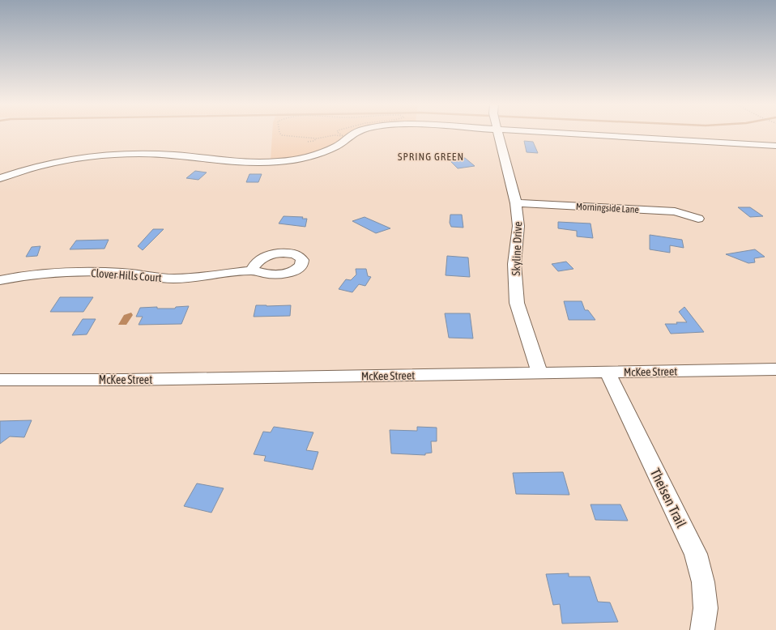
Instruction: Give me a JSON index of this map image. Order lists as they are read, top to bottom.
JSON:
{
  "streets": {
    "street": [
      "Morningside Lane",
      "Skyline Drive",
      "Clover Hills Court",
      "McKee Street",
      "Theisen Trail"
    ]
  },
  "crossings": [
    ["Morningside Lane", "Skyline Drive"],
    ["Skyline Drive", "McKee Street"],
    ["McKee Street", "Theisen Trail"]
  ],
  "districts": ["SPRING GREEN"]
}
